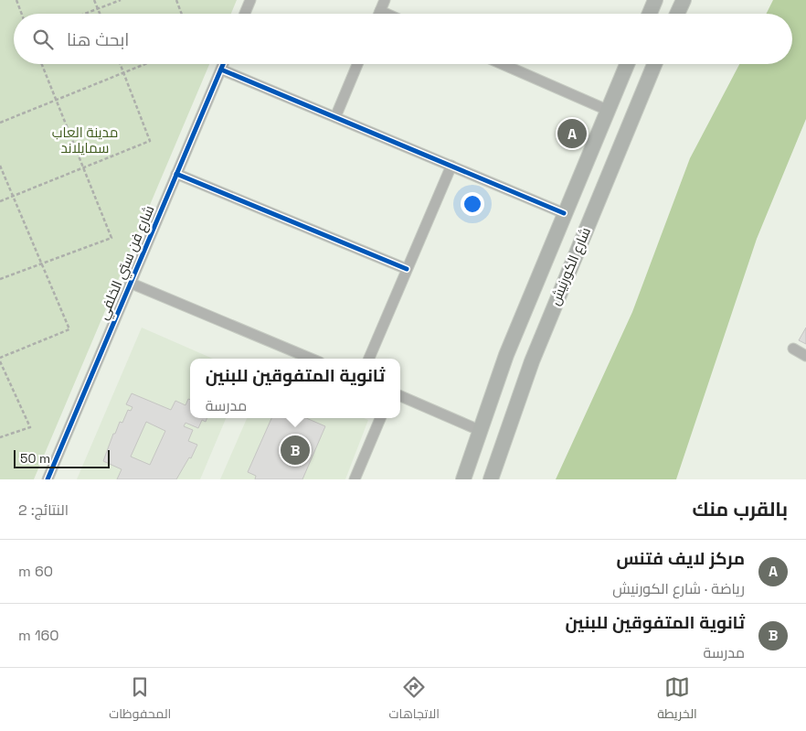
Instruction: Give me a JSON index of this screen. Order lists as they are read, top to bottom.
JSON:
{
  "streets": {
    "main road": ["شارع الكورنيش"],
    "street": ["شارع فن ستي الخلفي"]
  },
  "parks": ["مدينة العاب سمايلاند"],
  "scale_bar": "50 m",
  "page": {
    "search": "ابحث هنا",
    "pins": ["A", "B"],
    "popup": ["ثانوية المتفوقين للبنين", "مدرسة"],
    "scale": "50 m",
    "heading": ["بالقرب منك", "النتائج: 2"],
    "list": [
      {
        "mark": "A",
        "name": "مركز لايف فتنس",
        "note": "رياضة · شارع الكورنيش",
        "value": "60 m"
      },
      {
        "mark": "B",
        "name": "ثانوية المتفوقين للبنين",
        "note": "مدرسة",
        "value": "160 m"
      }
    ],
    "nav": ["الخريطة", "الاتجاهات", "المحفوظات"]
  }
}
